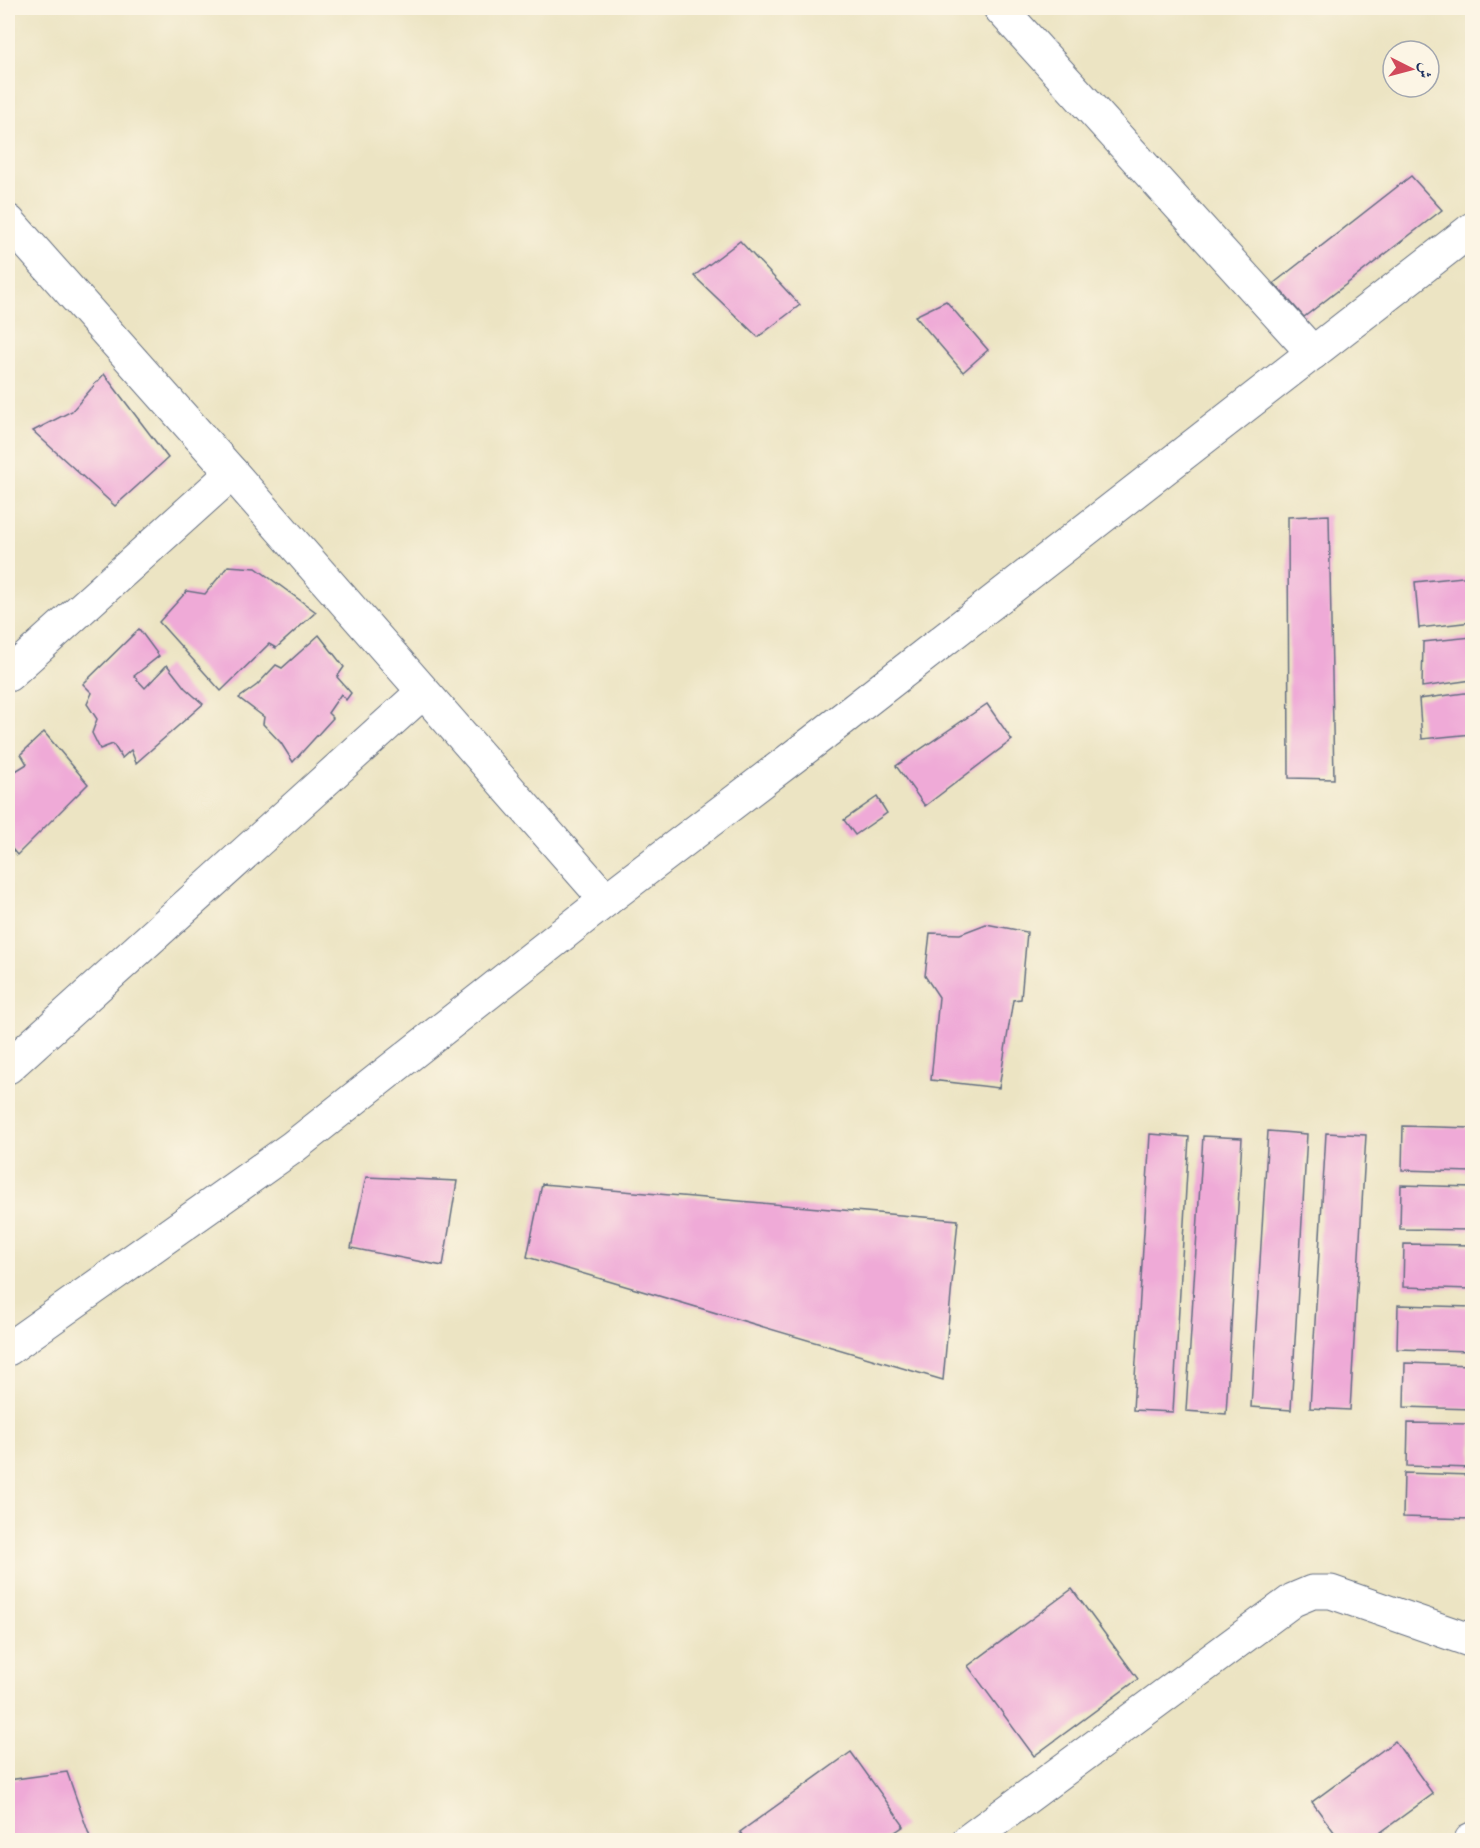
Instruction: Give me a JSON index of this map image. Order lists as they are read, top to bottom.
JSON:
{
  "north": "right"
}
